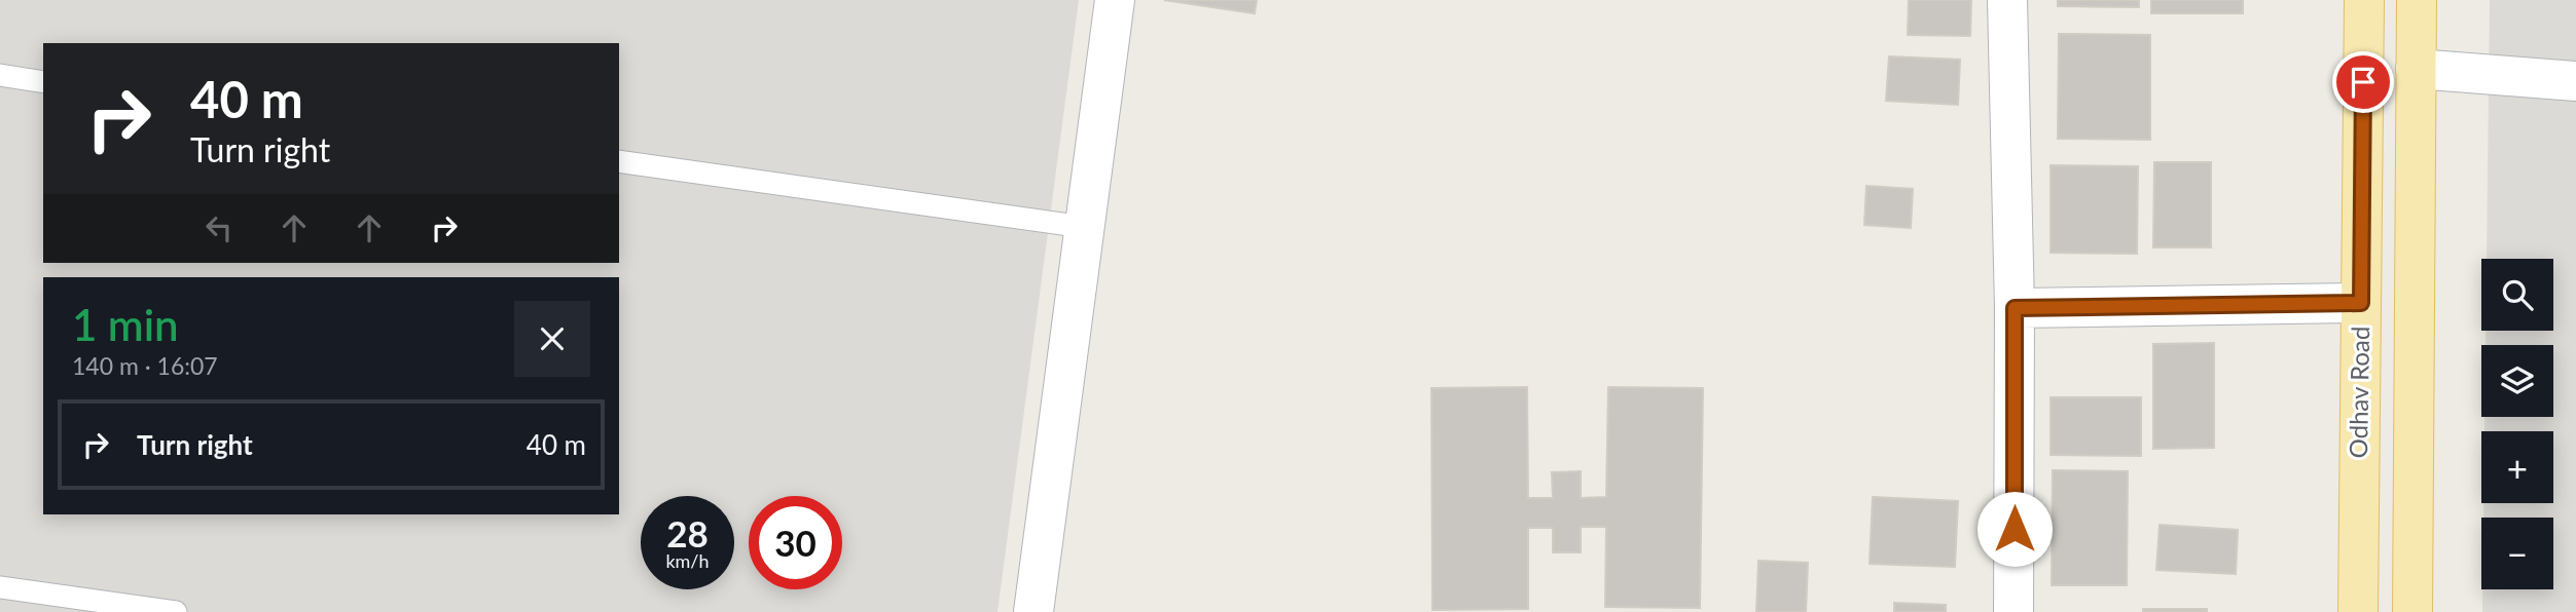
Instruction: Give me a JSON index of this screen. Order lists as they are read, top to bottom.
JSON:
{
  "streets": {
    "main road": ["Odhav Road"]
  },
  "page": {
    "turn": ["40 m", "Turn right"],
    "map_buttons": ["+", "−"],
    "heading": ["1 min", "140 m · 16:07"],
    "list": [
      {
        "name": "Turn right",
        "value": "40 m"
      }
    ],
    "speed": "28 km/h",
    "limit": "30"
  }
}
